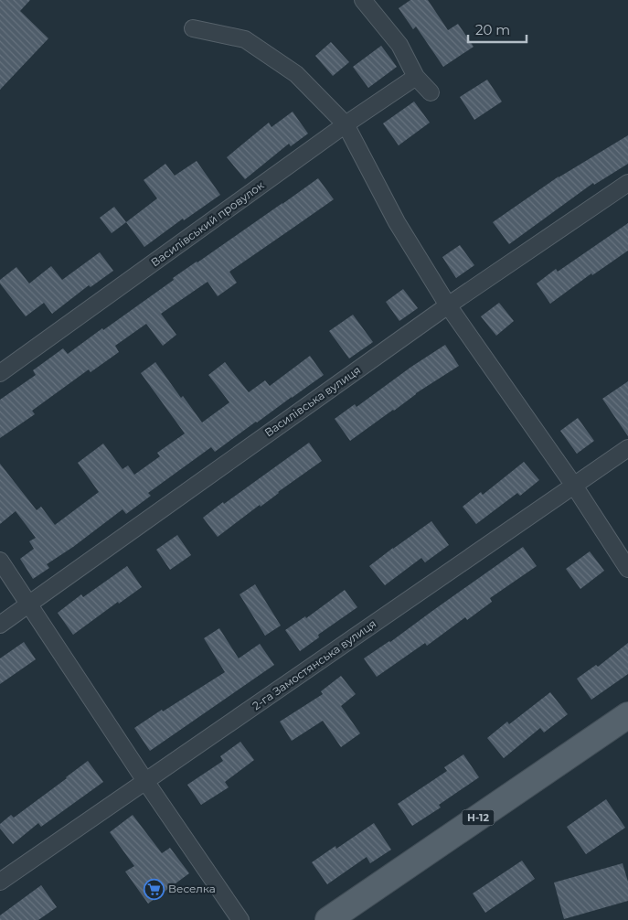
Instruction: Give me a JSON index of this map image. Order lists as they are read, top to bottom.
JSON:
{
  "streets": {
    "main road": ["Н-12"],
    "street": ["Василівський провулок", "Василівська вулиця", "2-га Замостянська вулиця"]
  },
  "places": {
    "supermarket": ["Веселка"]
  },
  "scale_bar": "20 m"
}
